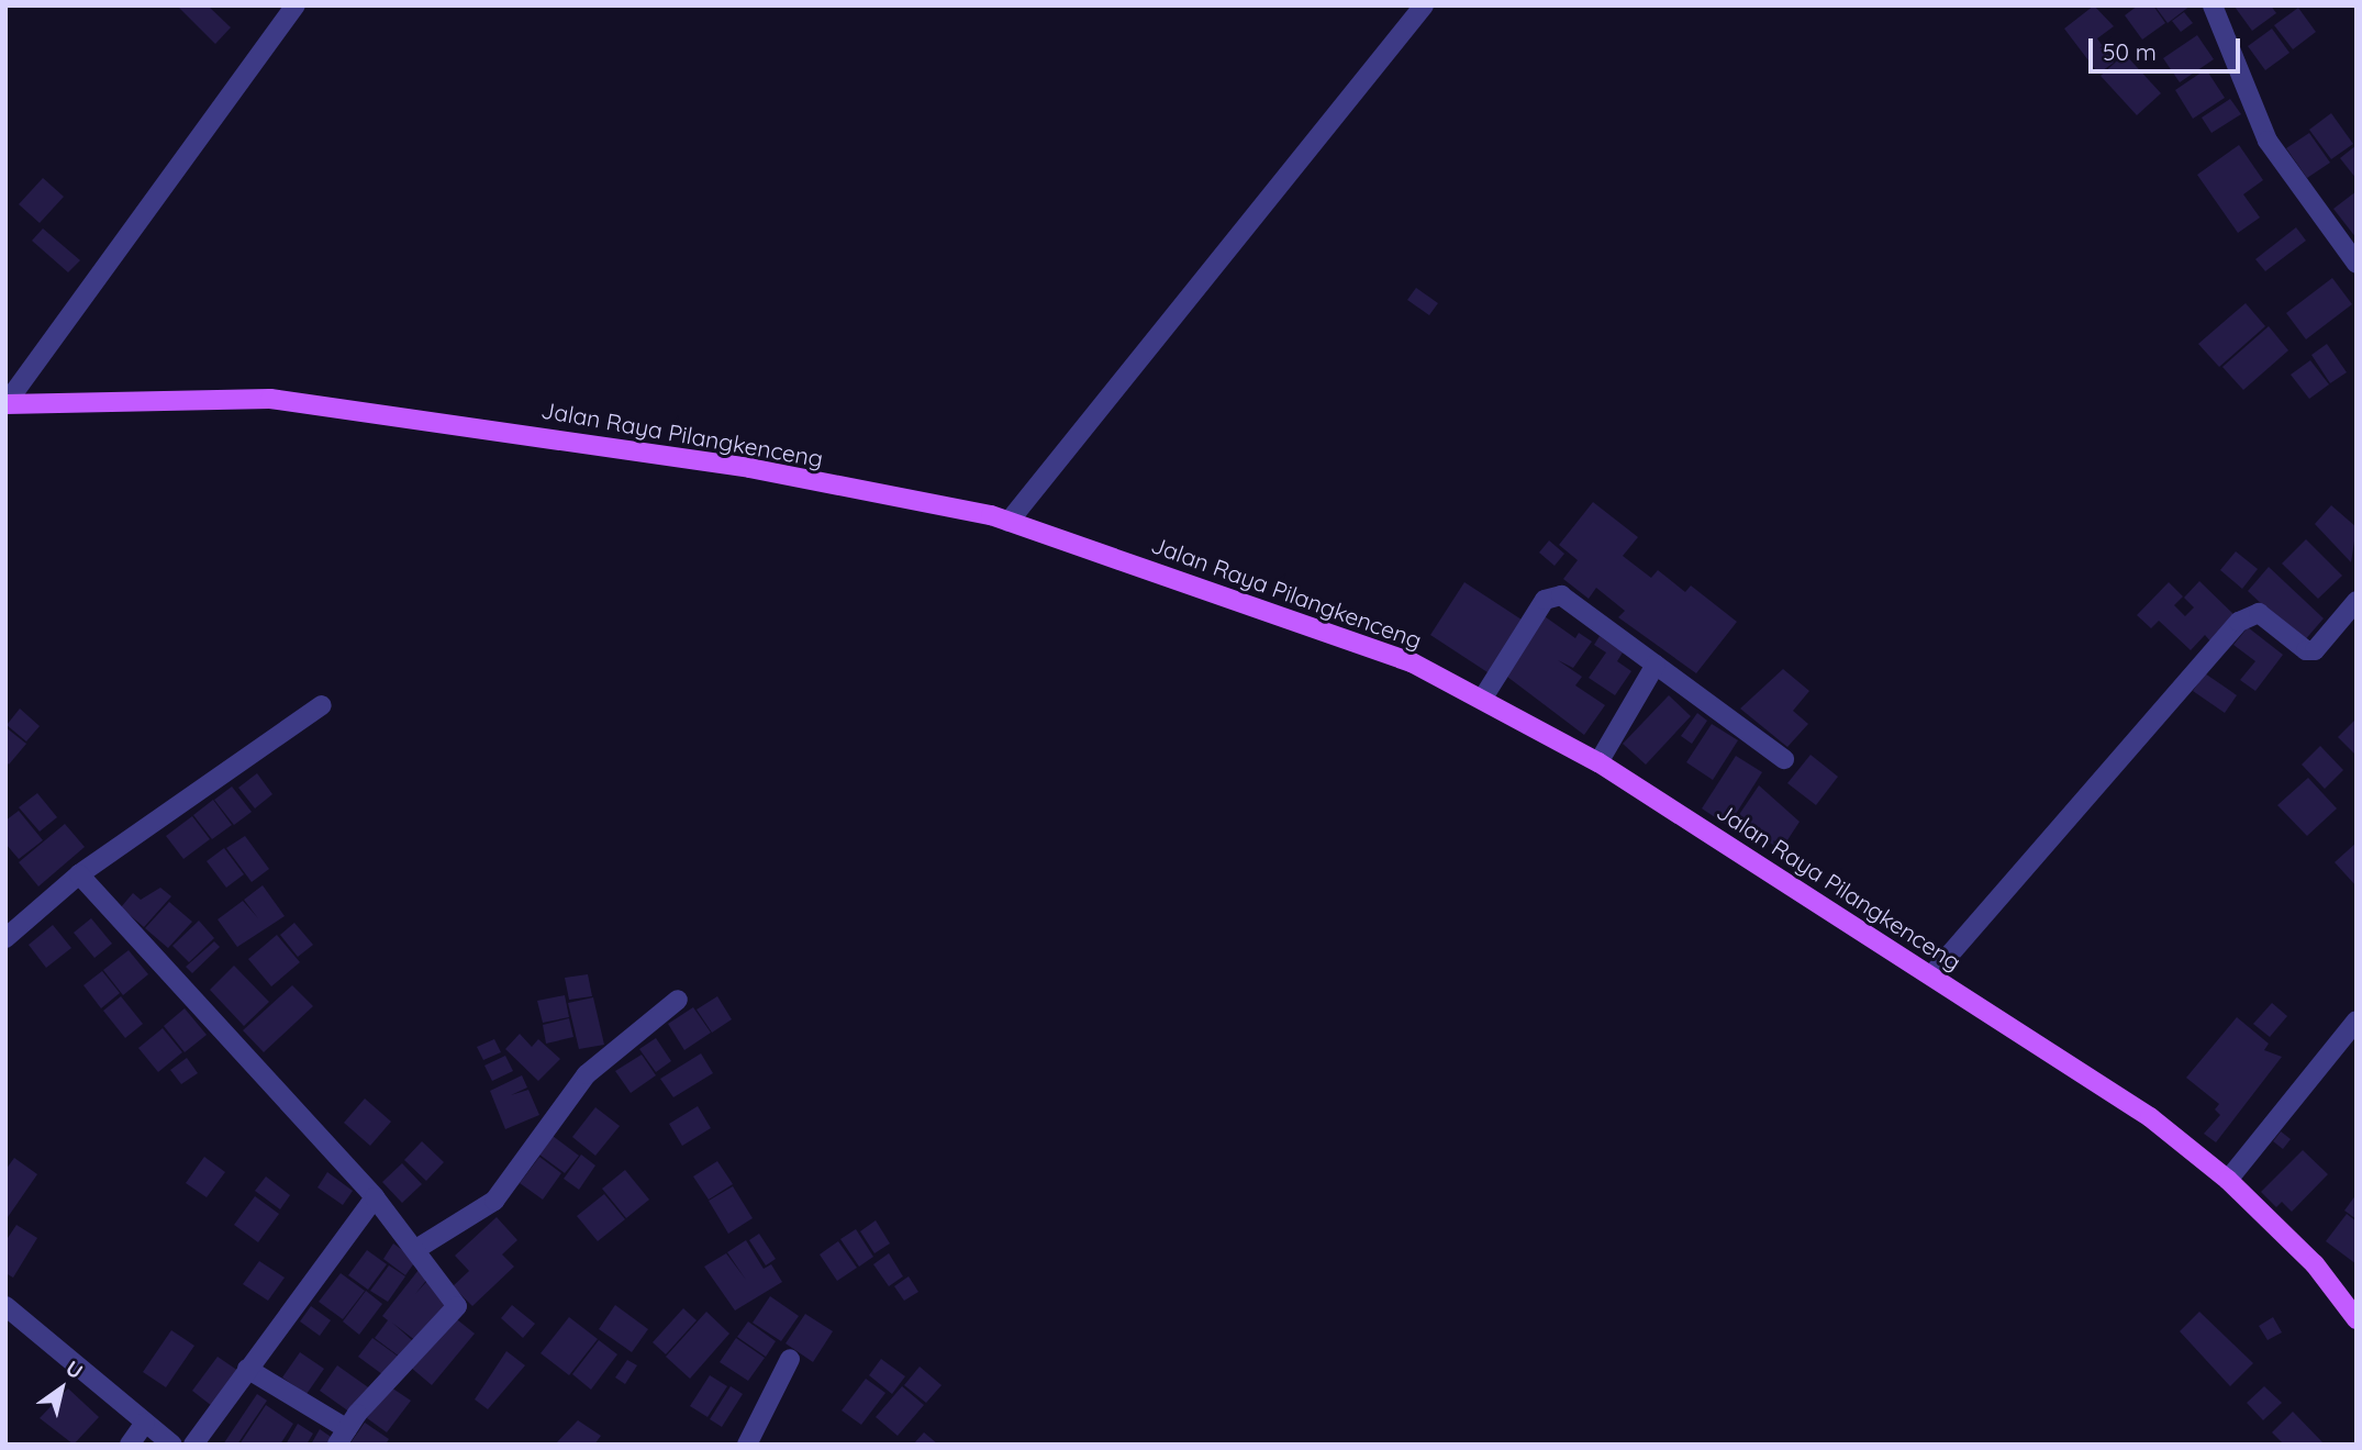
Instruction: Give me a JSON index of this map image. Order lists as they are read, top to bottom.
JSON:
{
  "streets": {
    "main road": ["Jalan Raya Pilangkenceng"]
  },
  "scale_bar": "50 m",
  "north": "top right"
}
